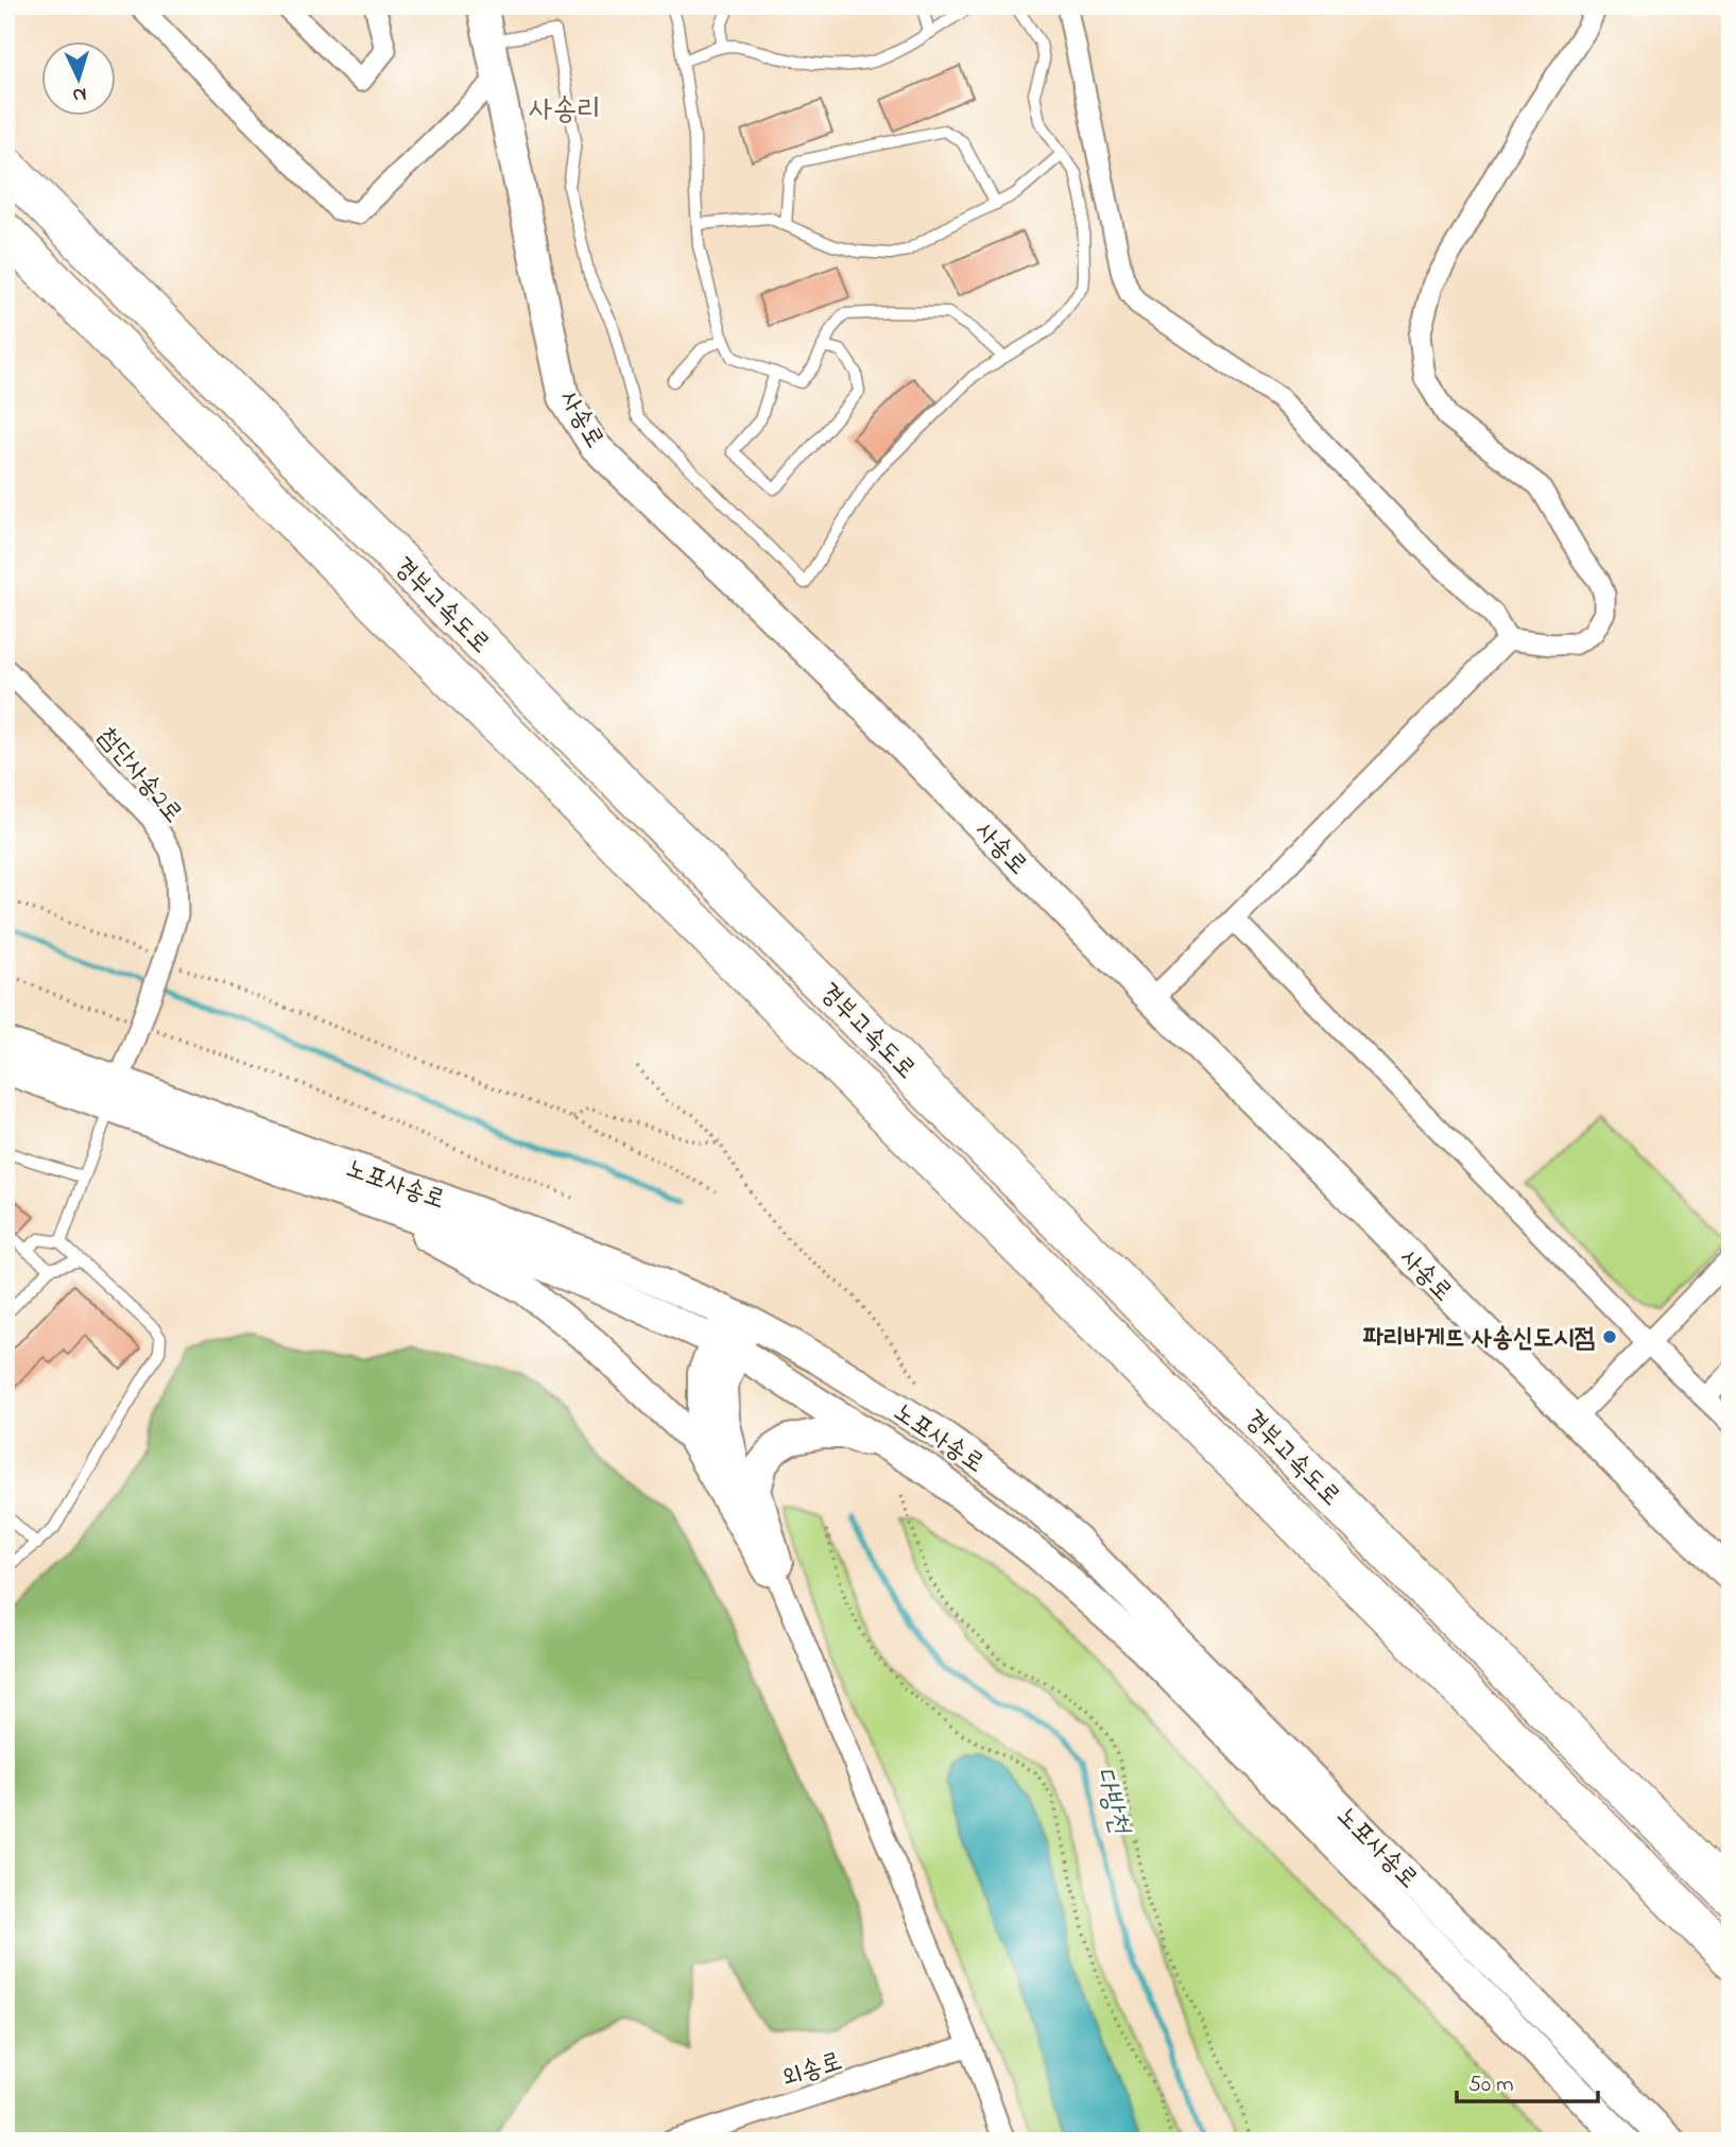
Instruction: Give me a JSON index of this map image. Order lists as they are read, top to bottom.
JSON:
{
  "streets": {
    "highway": ["경부고속도로"],
    "main road": ["사송로", "노포사송로"],
    "street": ["첨단사송2로", "외송로"]
  },
  "crossings": [
    ["첨단사송2로", "노포사송로"]
  ],
  "districts": ["사송리"],
  "water": ["다방천"],
  "places": ["파리바게뜨 사송신도시점"],
  "scale_bar": "50 m",
  "north": "bottom"
}
